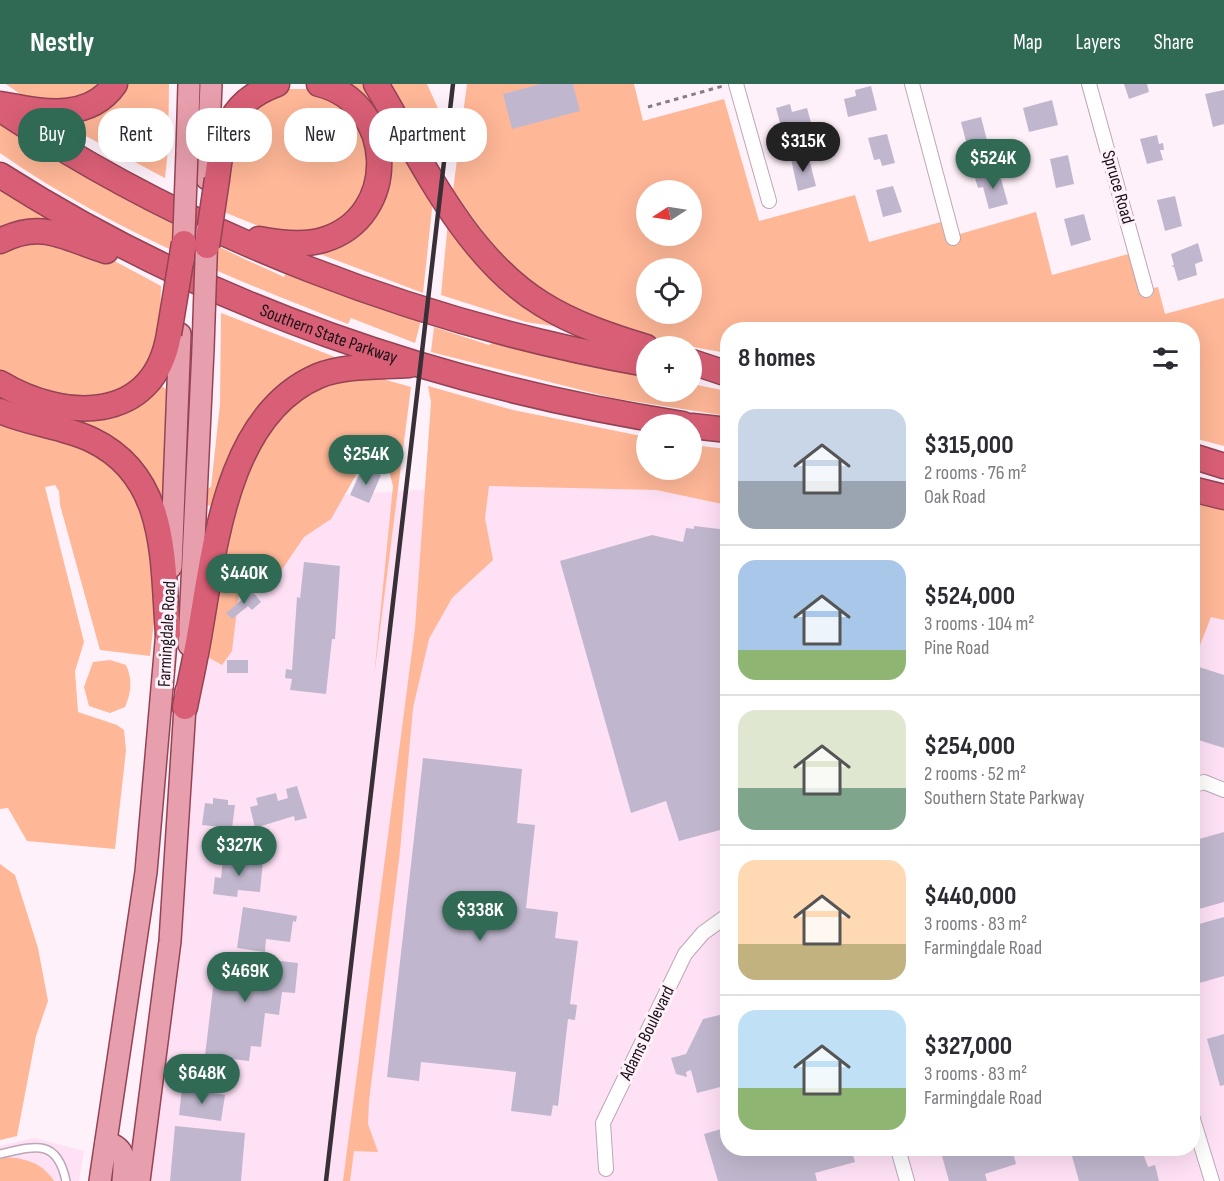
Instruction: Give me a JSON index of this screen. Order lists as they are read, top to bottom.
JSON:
{
  "streets": {
    "highway": ["Southern State Parkway"],
    "main road": ["Farmingdale Road"],
    "street": ["Spruce Road", "Adams Boulevard"]
  },
  "north": "left",
  "page": {
    "header": "Nestly",
    "nav": ["Map", "Layers", "Share"],
    "chip": [
      "Buy",
      "Rent",
      "Filters",
      "New",
      "Apartment"
    ],
    "price": [
      "$315K",
      "$524K",
      "$254K",
      "$440K",
      "$327K",
      "$338K",
      "$469K",
      "$648K"
    ],
    "map_buttons": ["+", "−"],
    "heading": "8 homes",
    "list": [
      {
        "name": "$315,000",
        "note": "2 rooms · 76 m² · Oak Road"
      },
      {
        "name": "$524,000",
        "note": "3 rooms · 104 m² · Pine Road"
      },
      {
        "name": "$254,000",
        "note": "2 rooms · 52 m² · Southern State Parkway"
      },
      {
        "name": "$440,000",
        "note": "3 rooms · 83 m² · Farmingdale Road"
      },
      {
        "name": "$327,000",
        "note": "3 rooms · 83 m² · Farmingdale Road"
      }
    ]
  }
}
